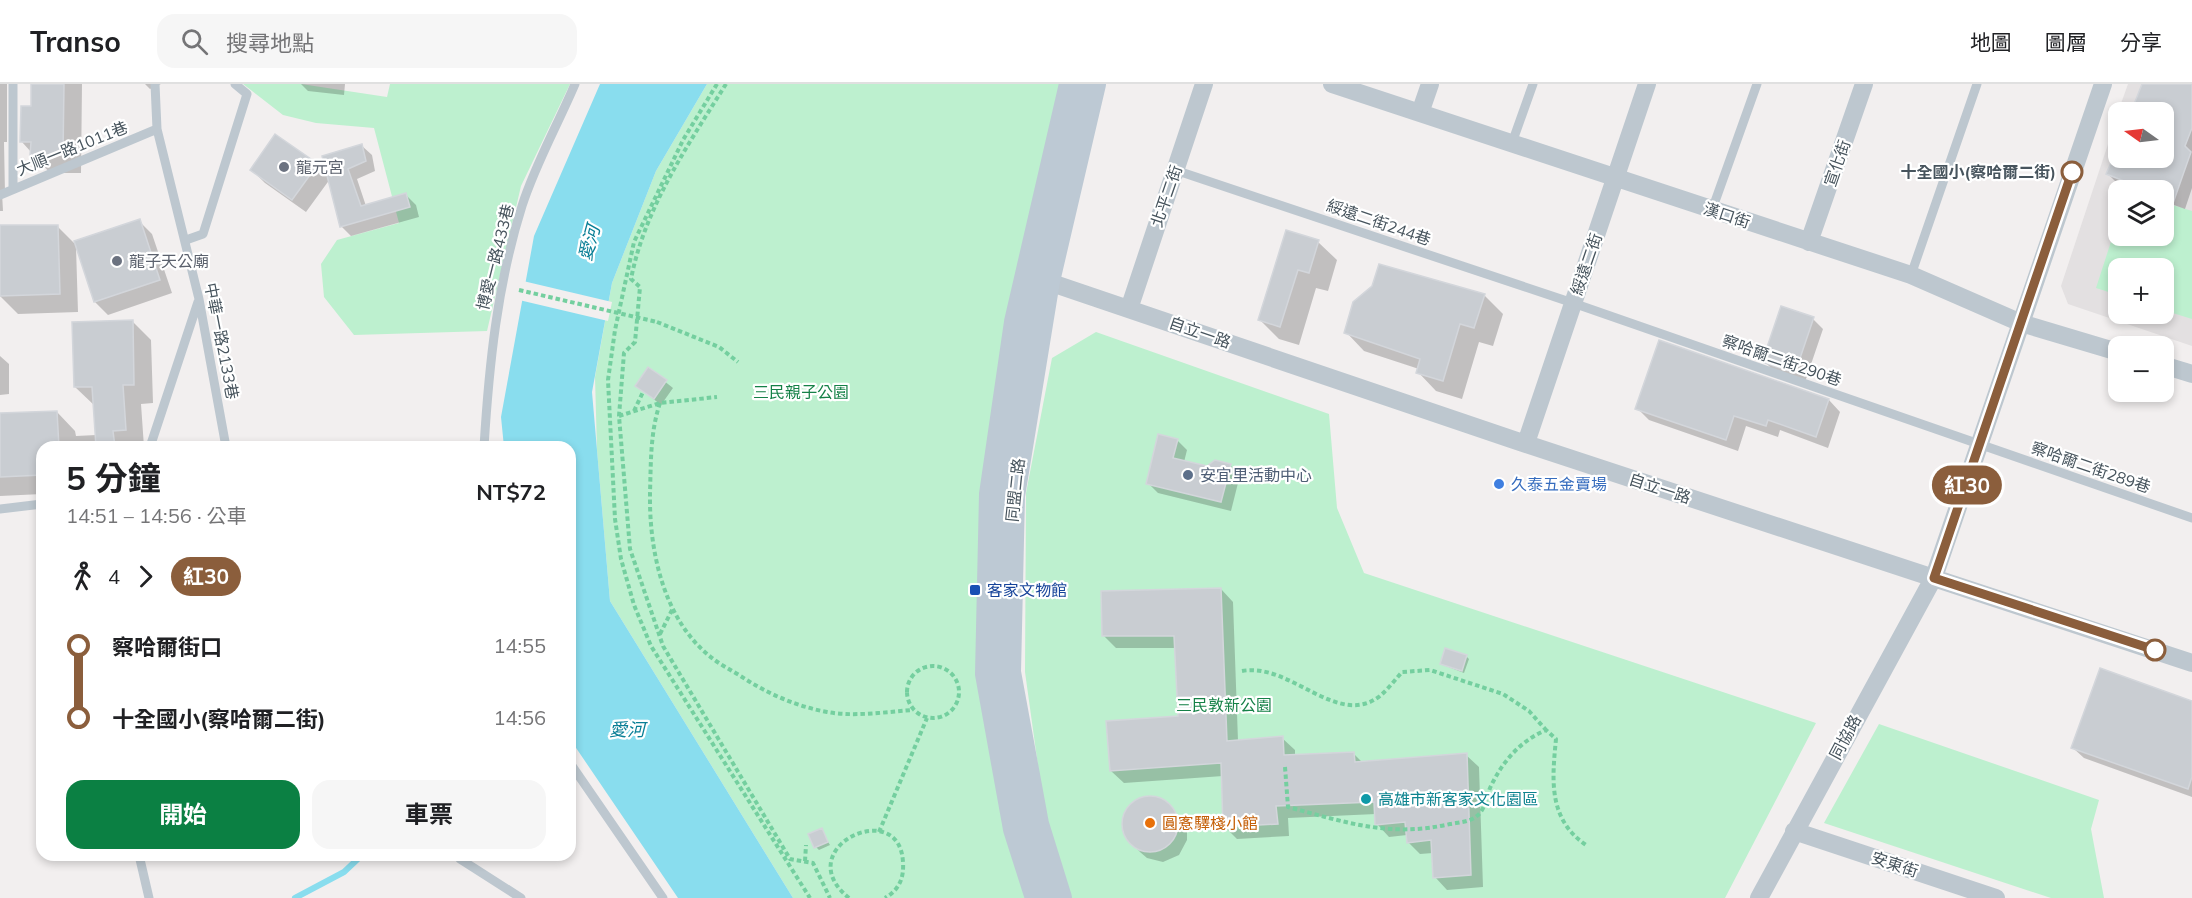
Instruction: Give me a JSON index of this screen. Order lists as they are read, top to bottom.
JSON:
{
  "streets": {
    "street": [
      "宣化街",
      "北平二街",
      "漢口街",
      "綏遠二街",
      "自立一路",
      "同盟二路",
      "同協路",
      "安東街"
    ],
    "lane": [
      "大順一路1011巷",
      "綏遠二街244巷",
      "博愛一路433巷",
      "中華一路2133巷",
      "察哈爾二街290巷",
      "察哈爾二街289巷"
    ]
  },
  "crossings": [
    ["大順一路1011巷", "中華一路2133巷"],
    ["宣化街", "漢口街"],
    ["北平二街", "綏遠二街244巷"],
    ["北平二街", "自立一路"],
    ["漢口街", "綏遠二街"],
    ["漢口街", "同協路"],
    ["綏遠二街244巷", "綏遠二街"],
    ["綏遠二街244巷", "察哈爾二街290巷"],
    ["綏遠二街", "自立一路"],
    ["綏遠二街", "察哈爾二街290巷"],
    ["自立一路", "同盟二路"],
    ["自立一路", "同協路"],
    ["察哈爾二街290巷", "察哈爾二街289巷"],
    ["察哈爾二街290巷", "同協路"],
    ["察哈爾二街289巷", "同協路"],
    ["同協路", "安東街"]
  ],
  "water": ["愛河"],
  "parks": ["三民親子公園", "三民敦新公園"],
  "places": {
    "other": [
      "龍元宮",
      "十全國小(察哈爾二街)",
      "龍子天公廟",
      "安宜里活動中心",
      "久泰五金賣場",
      "高雄市新客家文化園區",
      "圓愙驛棧小館"
    ],
    "transit": ["客家文物館"]
  },
  "lines": ["bus line 紅30"],
  "north": "left",
  "page": {
    "header": "Transo",
    "search": "搜尋地點",
    "nav": ["地圖", "圖層", "分享"],
    "on_map": "紅30",
    "map_buttons": ["+", "−"],
    "heading": ["5 分鐘", "14:51 – 14:56 · 公車", "NT$72"],
    "legs": ["4", "紅30"],
    "list": [
      {
        "name": "察哈爾街口",
        "value": "14:55"
      },
      {
        "name": "十全國小(察哈爾二街)",
        "value": "14:56"
      }
    ],
    "buttons": ["開始", "車票"]
  }
}
